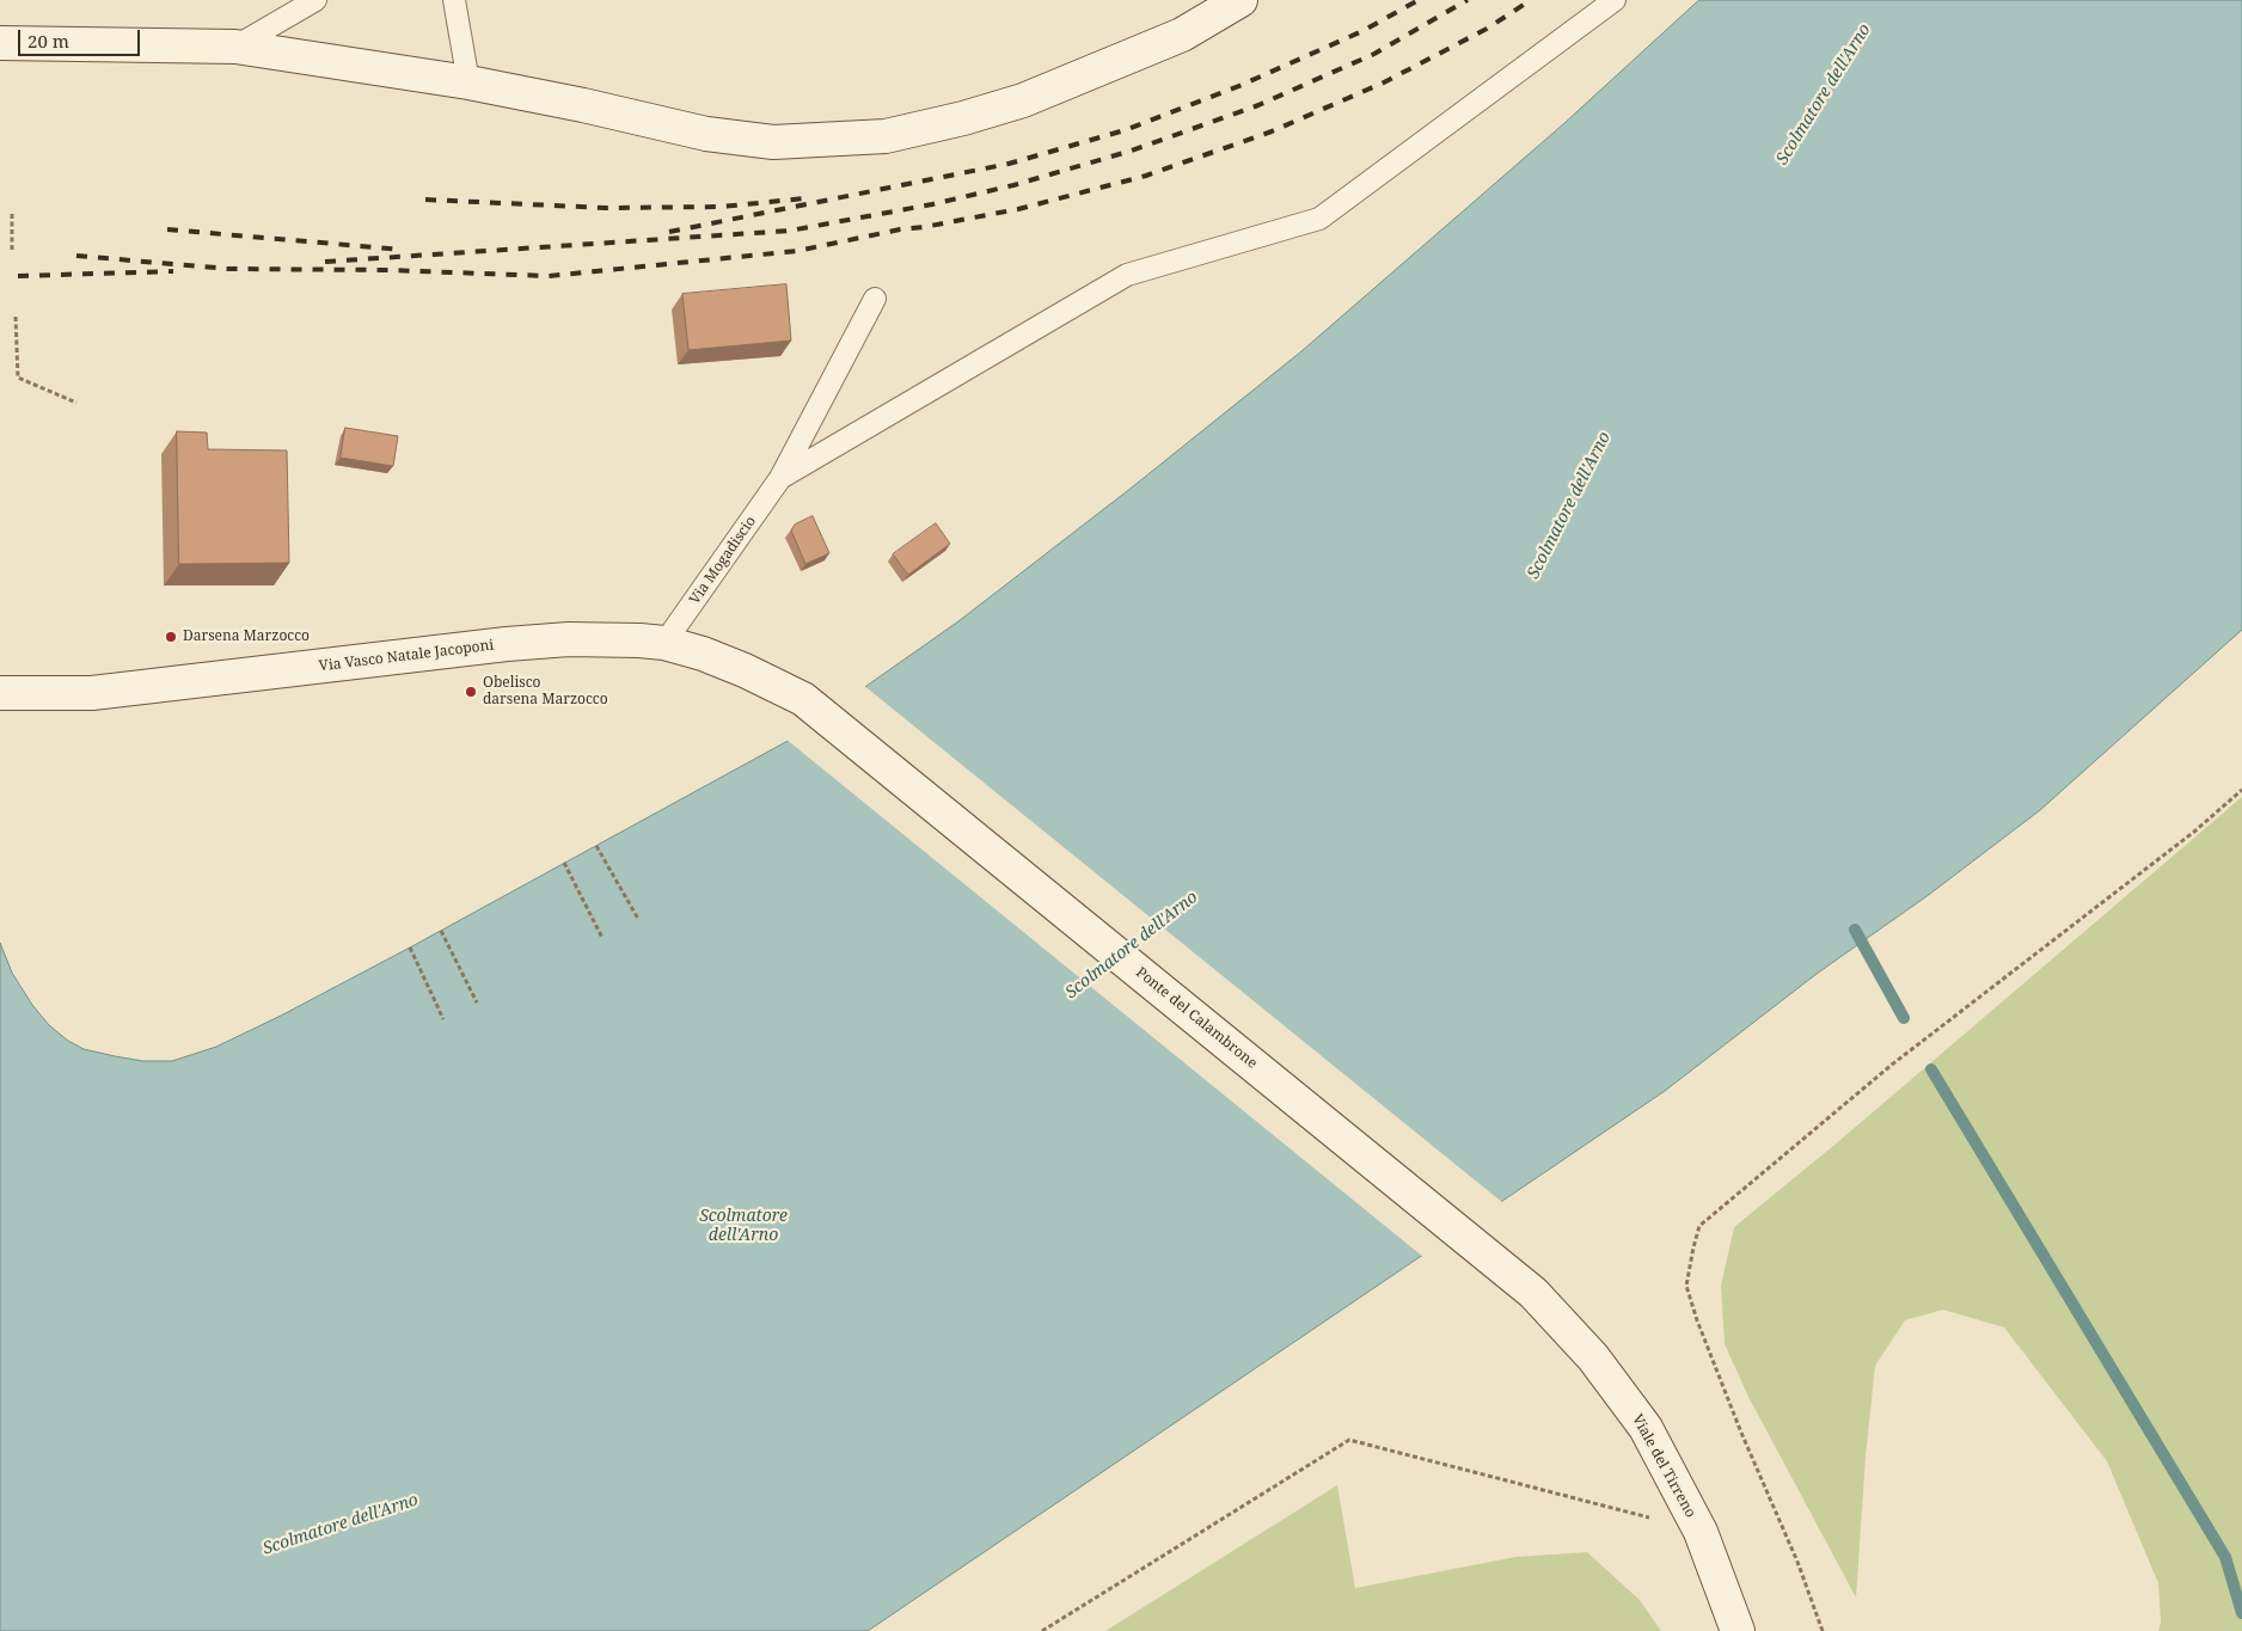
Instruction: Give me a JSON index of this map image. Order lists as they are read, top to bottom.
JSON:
{
  "streets": {
    "main road": ["Via Vasco Natale Jacoponi", "Ponte del Calambrone", "Viale del Tirreno"],
    "lane": ["Via Mogadiscio"]
  },
  "crossings": [
    ["Via Mogadiscio", "Via Vasco Natale Jacoponi"],
    ["Via Vasco Natale Jacoponi", "Ponte del Calambrone"],
    ["Ponte del Calambrone", "Viale del Tirreno"]
  ],
  "water": ["Scolmatore dell'Arno"],
  "places": ["Darsena Marzocco", "Obelisco darsena Marzocco"],
  "scale_bar": "20 m"
}
